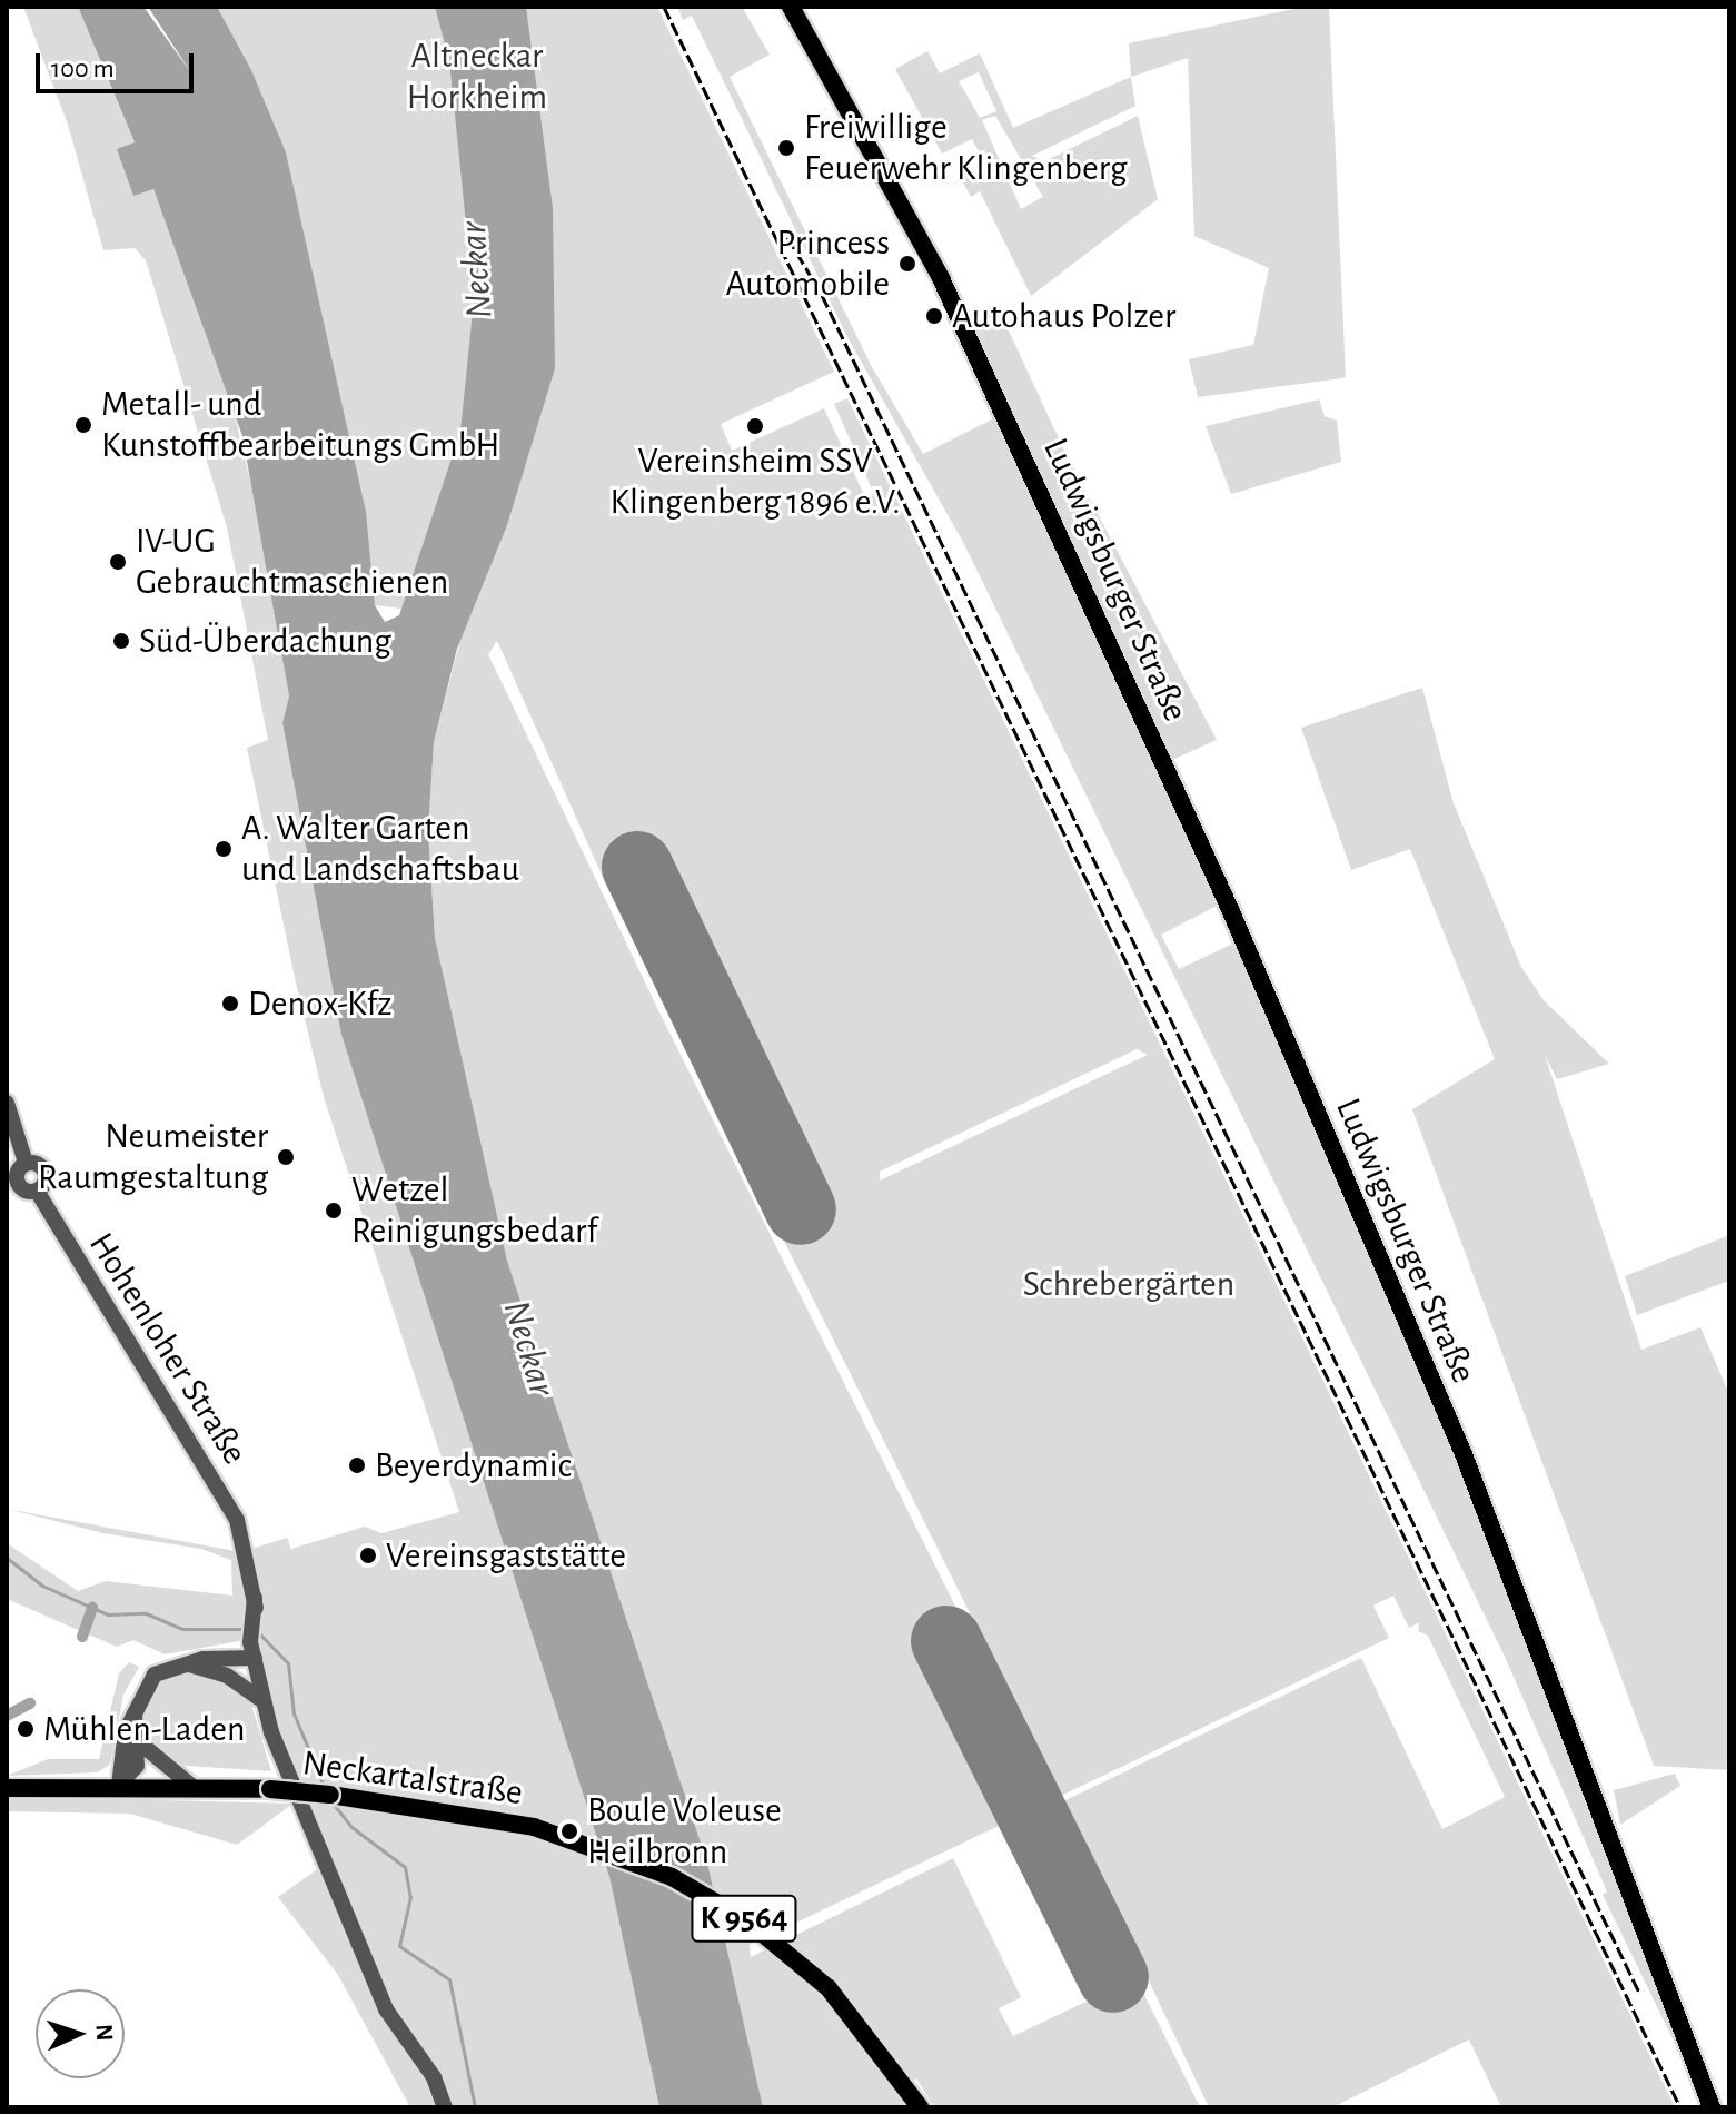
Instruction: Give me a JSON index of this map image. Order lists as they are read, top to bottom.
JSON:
{
  "streets": {
    "main road": ["Ludwigsburger Straße", "Neckartalstraße", "K 9564"],
    "street": ["Hohenloher Straße"]
  },
  "water": ["Neckar"],
  "parks": ["Altneckar Horkheim", "Schrebergärten"],
  "places": [
    "Freiwillige Feuerwehr Klingenberg",
    "Princess Automobile",
    "Autohaus Polzer",
    "Metall- und Kunstoffbearbeitungs GmbH",
    "Vereinsheim SSV Klingenberg 1896 e.V.",
    "IV-UG Gebrauchtmaschienen",
    "Süd-Überdachung",
    "A. Walter Garten und Landschaftsbau",
    "Denox-Kfz",
    "Neumeister Raumgestaltung",
    "Wetzel Reinigungsbedarf",
    "Beyerdynamic",
    "Vereinsgaststätte",
    "Mühlen-Laden",
    "Boule Voleuse Heilbronn"
  ],
  "scale_bar": "100 m",
  "north": "right"
}
